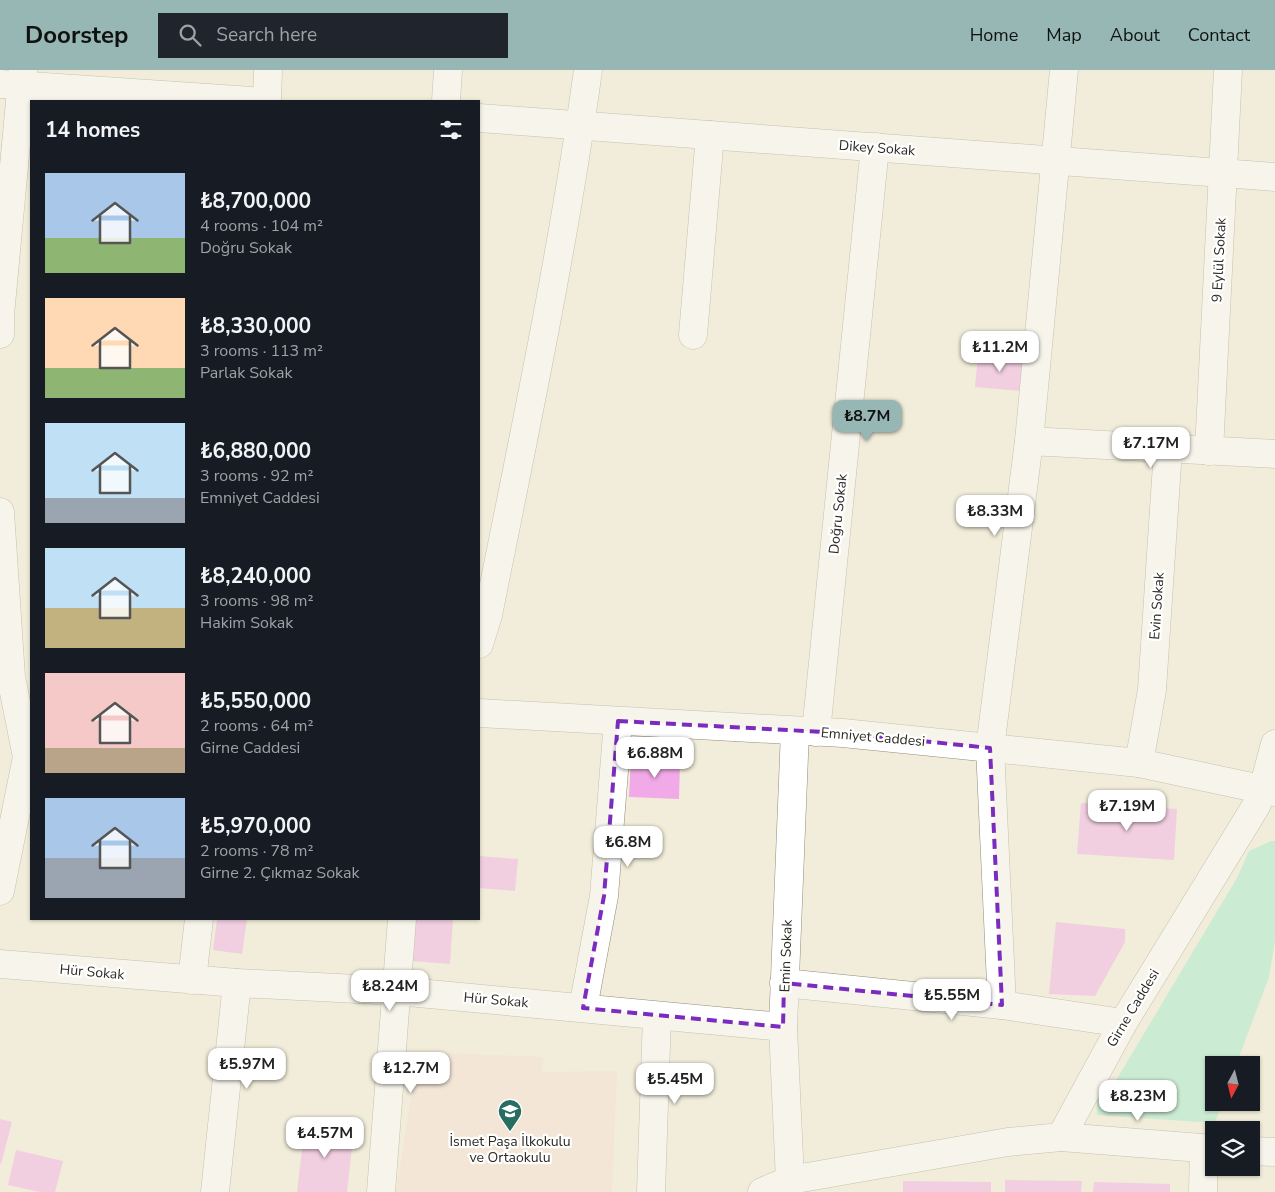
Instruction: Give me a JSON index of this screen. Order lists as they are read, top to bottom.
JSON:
{
  "streets": {
    "street": [
      "Dikey Sokak",
      "9 Eylül Sokak",
      "Doğru Sokak",
      "Evin Sokak",
      "Emniyet Caddesi",
      "Emin Sokak",
      "Hür Sokak",
      "Girne Caddesi"
    ]
  },
  "crossings": [
    ["Dikey Sokak", "9 Eylül Sokak"],
    ["Dikey Sokak", "Doğru Sokak"],
    ["Doğru Sokak", "Emniyet Caddesi"],
    ["Doğru Sokak", "Emin Sokak"],
    ["Evin Sokak", "Emniyet Caddesi"],
    ["Emniyet Caddesi", "Emin Sokak"],
    ["Emniyet Caddesi", "Girne Caddesi"],
    ["Emin Sokak", "Hür Sokak"]
  ],
  "places": {
    "school or university": ["İsmet Paşa İlkokulu ve Ortaokulu"]
  },
  "north": "bottom",
  "page": {
    "header": "Doorstep",
    "search": "Search here",
    "nav": [
      "Home",
      "Map",
      "About",
      "Contact"
    ],
    "heading": "14 homes",
    "list": [
      {
        "name": "₺8,700,000",
        "note": "4 rooms · 104 m² · Doğru Sokak"
      },
      {
        "name": "₺8,330,000",
        "note": "3 rooms · 113 m² · Parlak Sokak"
      },
      {
        "name": "₺6,880,000",
        "note": "3 rooms · 92 m² · Emniyet Caddesi"
      },
      {
        "name": "₺8,240,000",
        "note": "3 rooms · 98 m² · Hakim Sokak"
      },
      {
        "name": "₺5,550,000",
        "note": "2 rooms · 64 m² · Girne Caddesi"
      },
      {
        "name": "₺5,970,000",
        "note": "2 rooms · 78 m² · Girne 2. Çıkmaz Sokak"
      }
    ],
    "price": [
      "₺11.2M",
      "₺8.7M",
      "₺7.17M",
      "₺8.33M",
      "₺6.88M",
      "₺7.19M",
      "₺6.8M",
      "₺8.24M",
      "₺5.55M",
      "₺5.97M",
      "₺12.7M",
      "₺5.45M",
      "₺8.23M",
      "₺4.57M"
    ]
  }
}
